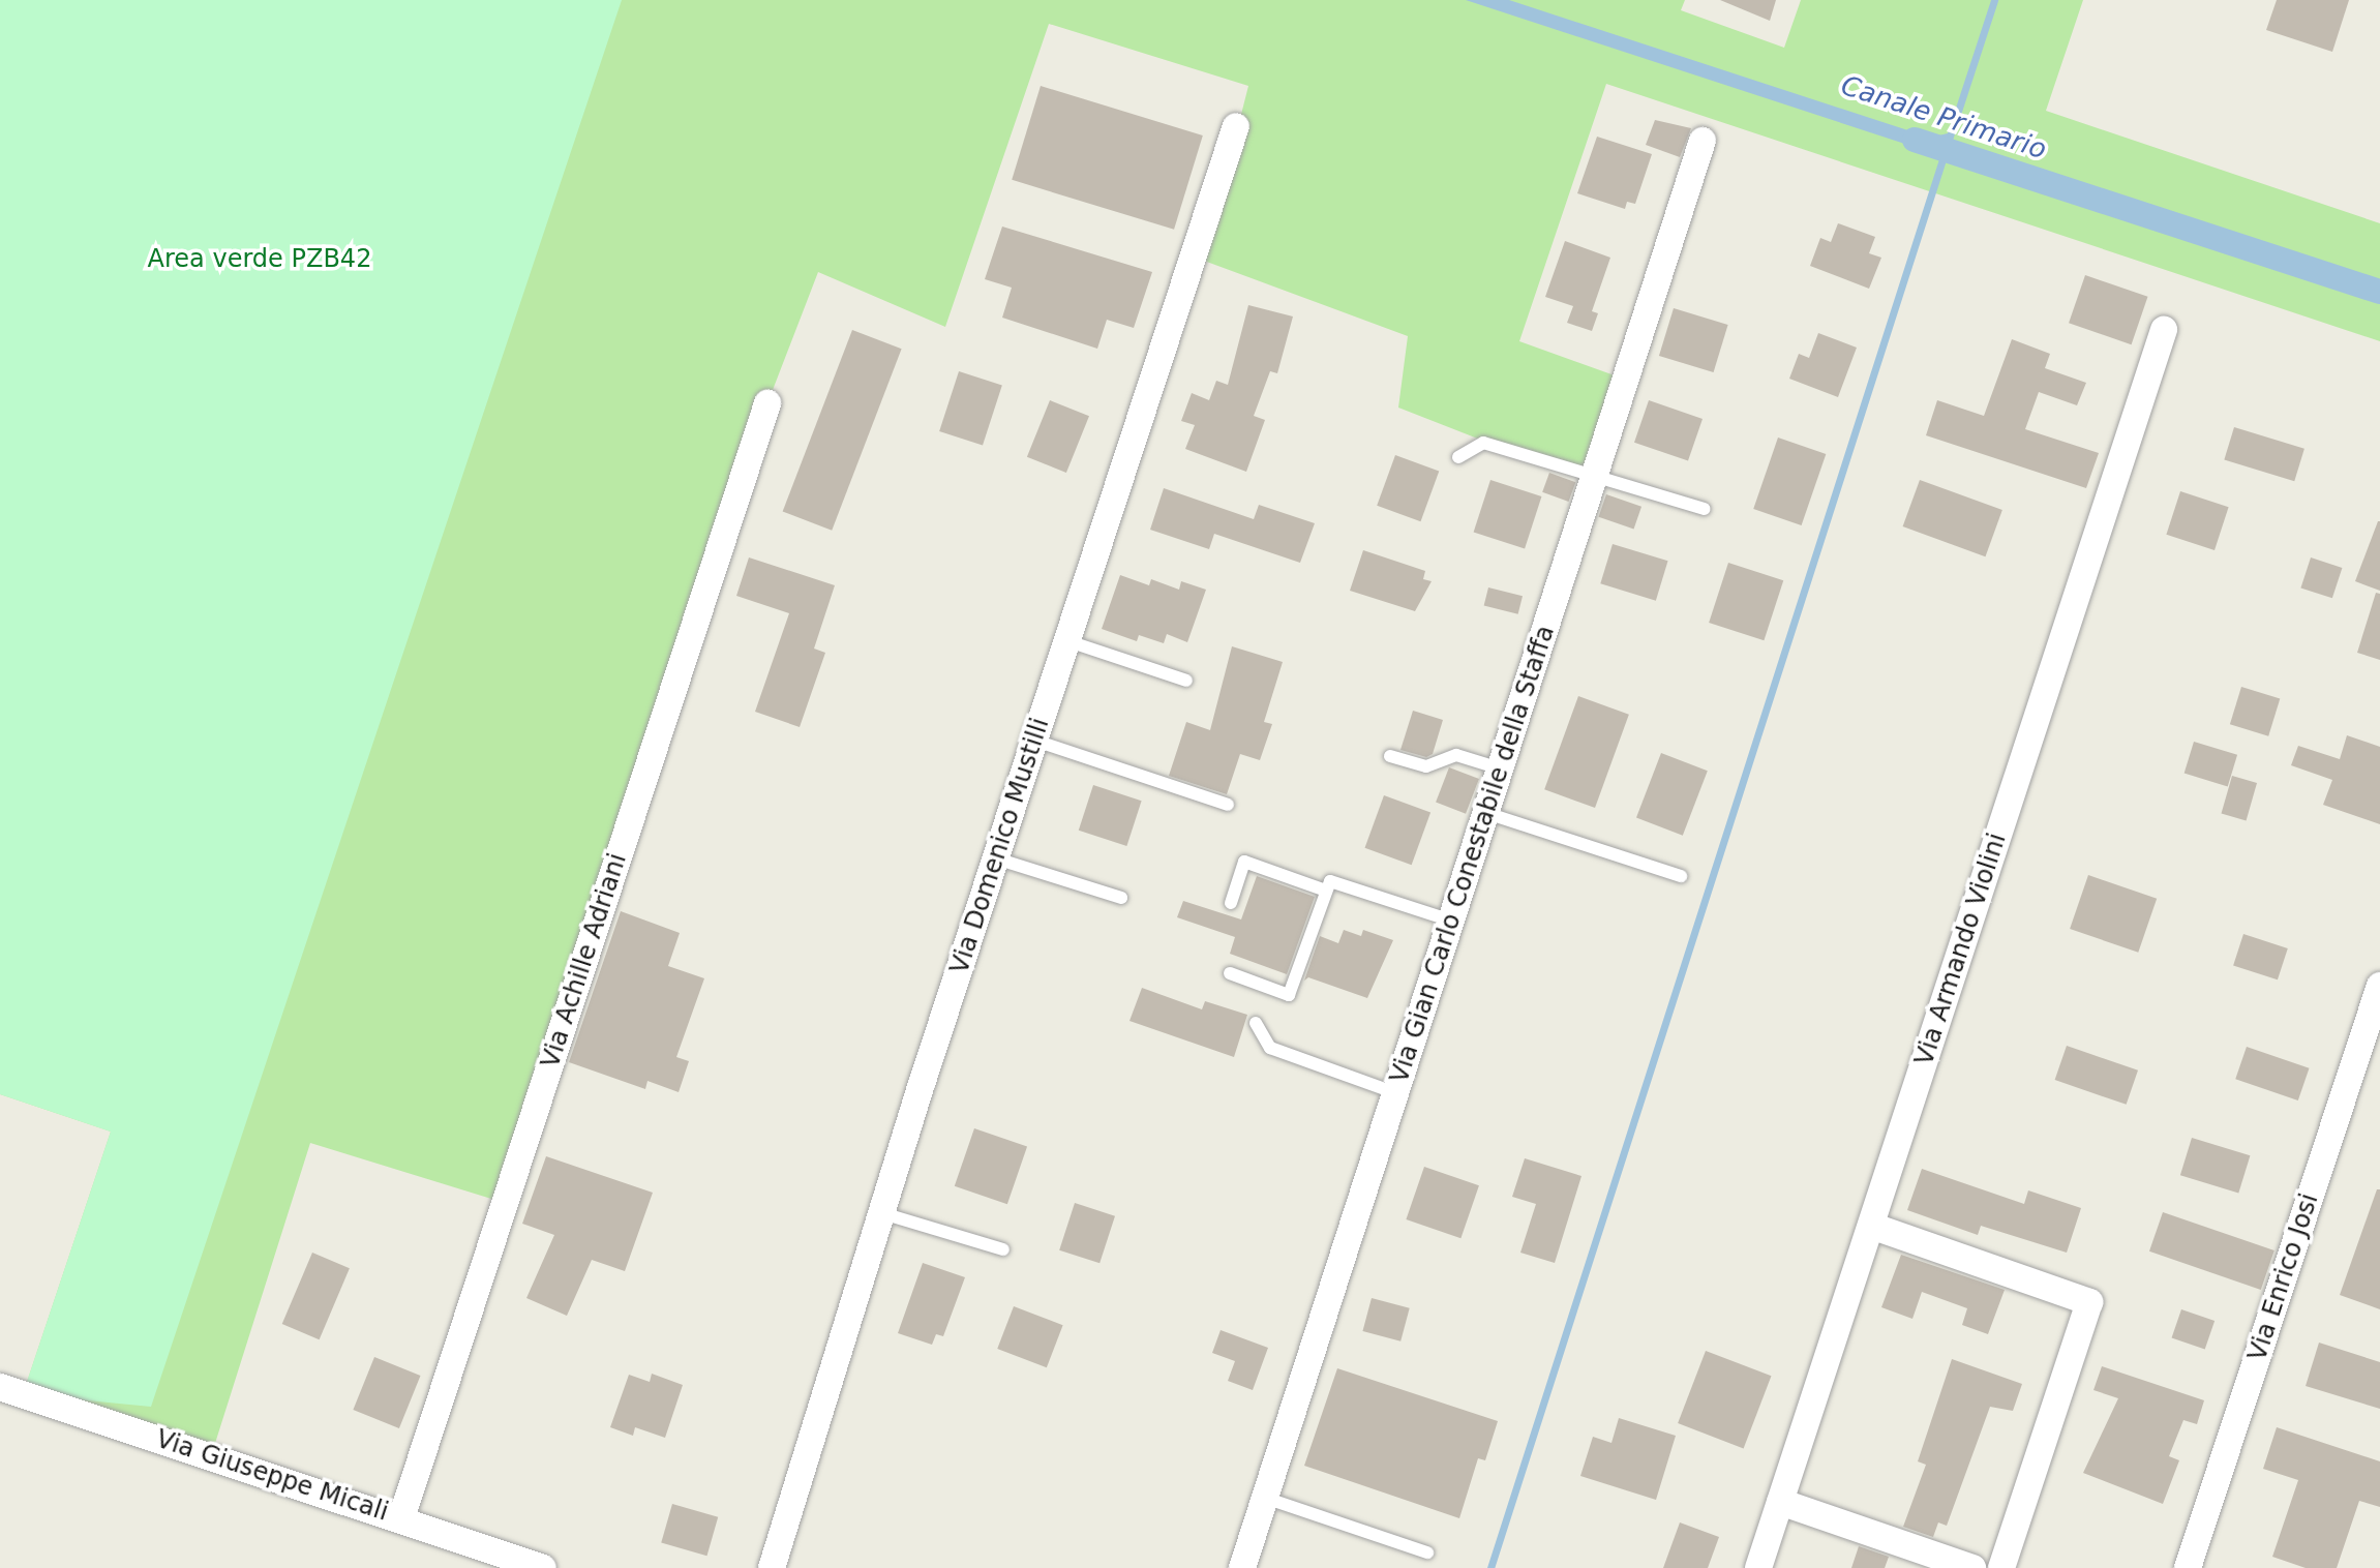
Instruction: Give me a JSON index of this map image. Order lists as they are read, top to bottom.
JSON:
{
  "streets": {
    "street": [
      "Via Domenico Mustilli",
      "Via Gian Carlo Conestabile della Staffa",
      "Via Armando Violini",
      "Via Achille Adriani",
      "Via Enrico Josi",
      "Via Giuseppe Micali"
    ]
  },
  "crossings": [
    ["Via Achille Adriani", "Via Giuseppe Micali"]
  ],
  "water": ["Canale Primario"],
  "parks": ["Area verde PZB42"]
}
